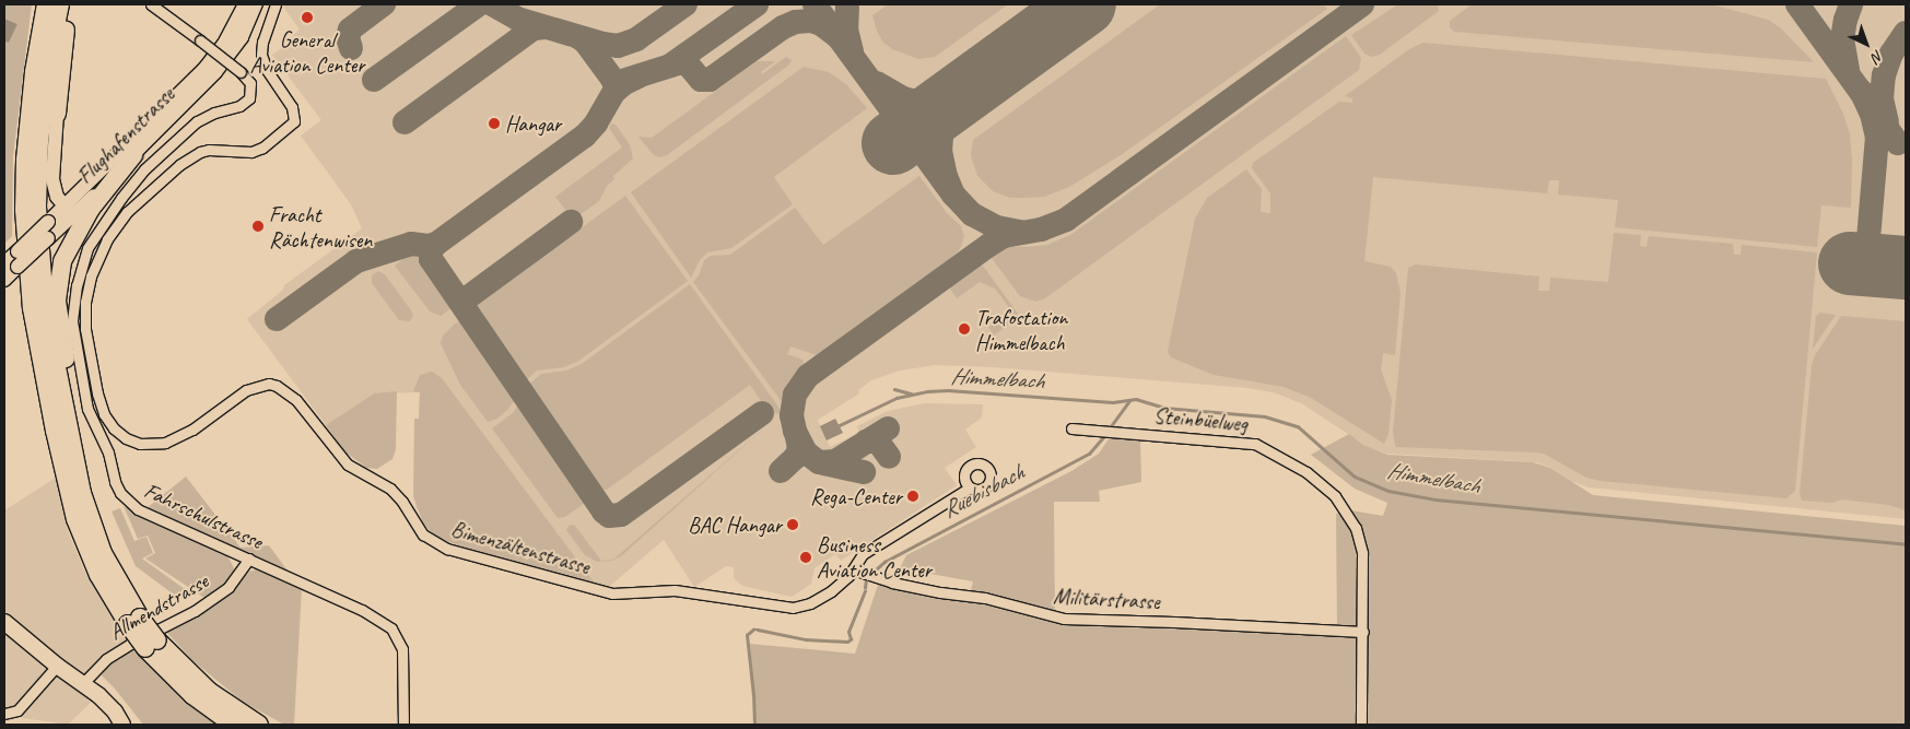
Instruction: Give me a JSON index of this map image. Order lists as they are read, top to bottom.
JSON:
{
  "streets": {
    "main road": ["Flughafenstrasse"],
    "street": [
      "Steinbüelweg",
      "Fahrschulstrasse",
      "Bimenzältenstrasse",
      "Militärstrasse",
      "Allmendstrasse"
    ]
  },
  "crossings": [
    ["Steinbüelweg", "Militärstrasse"],
    ["Fahrschulstrasse", "Allmendstrasse"],
    ["Bimenzältenstrasse", "Militärstrasse"]
  ],
  "water": ["Himmelbach", "Ruebisbach"],
  "places": [
    "General Aviation Center",
    "Hangar",
    "Fracht Rächtenwisen",
    "Trafostation Himmelbach",
    "Rega-Center",
    "BAC Hangar",
    "Business Aviation Center"
  ],
  "north": "bottom right"
}
